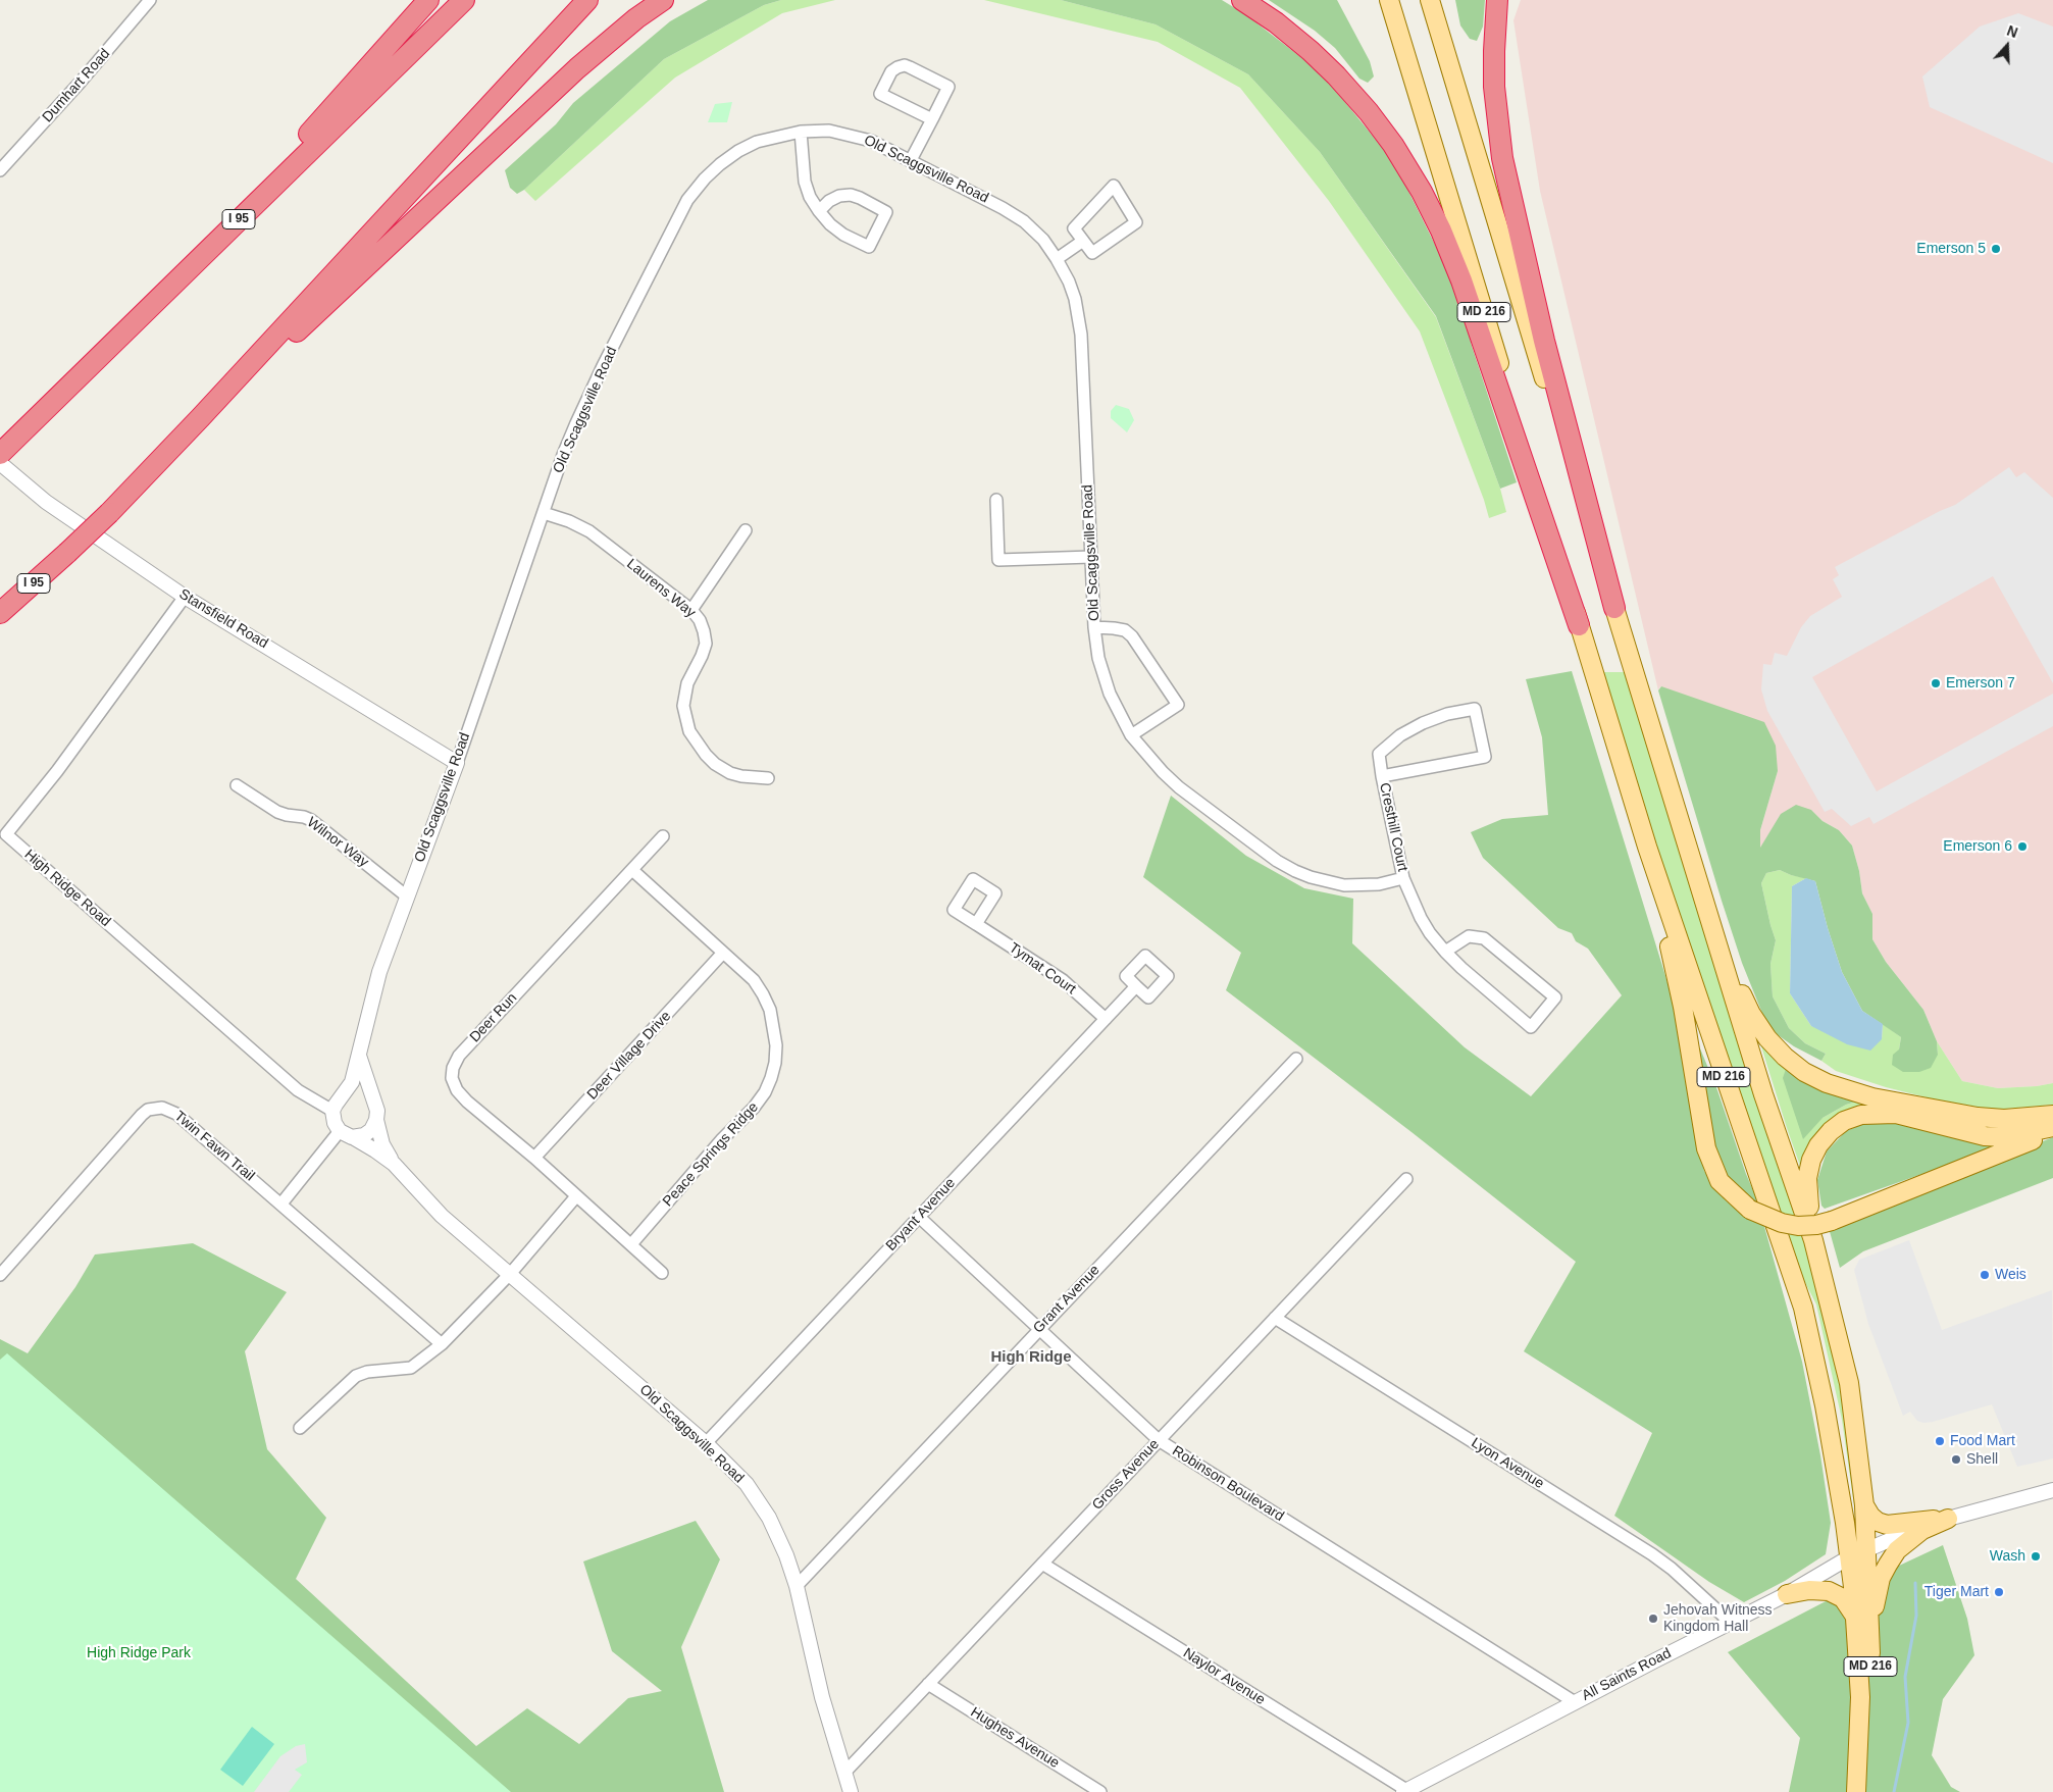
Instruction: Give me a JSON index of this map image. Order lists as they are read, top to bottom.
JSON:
{
  "streets": {
    "highway": ["I 95"],
    "main road": ["MD 216"],
    "street": [
      "Dumhart Road",
      "Old Scaggsville Road",
      "Laurens Way",
      "Stansfield Road",
      "Cresthill Court",
      "Wilnor Way",
      "High Ridge Road",
      "Tymat Court",
      "Deer Run",
      "Deer Village Drive",
      "Twin Fawn Trail",
      "Peace Springs Ridge",
      "Bryant Avenue",
      "Grant Avenue",
      "Lyon Avenue",
      "Gross Avenue",
      "Robinson Boulevard",
      "All Saints Road",
      "Naylor Avenue",
      "Hughes Avenue"
    ]
  },
  "crossings": [
    ["Old Scaggsville Road", "Laurens Way"],
    ["Old Scaggsville Road", "Stansfield Road"],
    ["Old Scaggsville Road", "Cresthill Court"],
    ["Old Scaggsville Road", "Wilnor Way"],
    ["Old Scaggsville Road", "High Ridge Road"],
    ["Old Scaggsville Road", "Bryant Avenue"],
    ["Old Scaggsville Road", "Grant Avenue"],
    ["Old Scaggsville Road", "Gross Avenue"],
    ["MD 216", "All Saints Road"],
    ["Stansfield Road", "High Ridge Road"],
    ["Tymat Court", "Bryant Avenue"],
    ["Deer Run", "Deer Village Drive"],
    ["Deer Run", "Peace Springs Ridge"],
    ["Deer Village Drive", "Peace Springs Ridge"],
    ["Bryant Avenue", "Robinson Boulevard"],
    ["Grant Avenue", "Robinson Boulevard"],
    ["Lyon Avenue", "Gross Avenue"],
    ["Lyon Avenue", "All Saints Road"],
    ["Gross Avenue", "Robinson Boulevard"],
    ["Gross Avenue", "Naylor Avenue"],
    ["Gross Avenue", "Hughes Avenue"],
    ["Robinson Boulevard", "All Saints Road"],
    ["All Saints Road", "Naylor Avenue"]
  ],
  "districts": ["High Ridge"],
  "parks": ["High Ridge Park"],
  "places": [
    "Emerson 5",
    "Emerson 7",
    "Emerson 6",
    "Weis",
    "Food Mart",
    "Shell",
    "Wash",
    "Tiger Mart",
    "Jehovah Witness Kingdom Hall"
  ],
  "north": "top"
}
